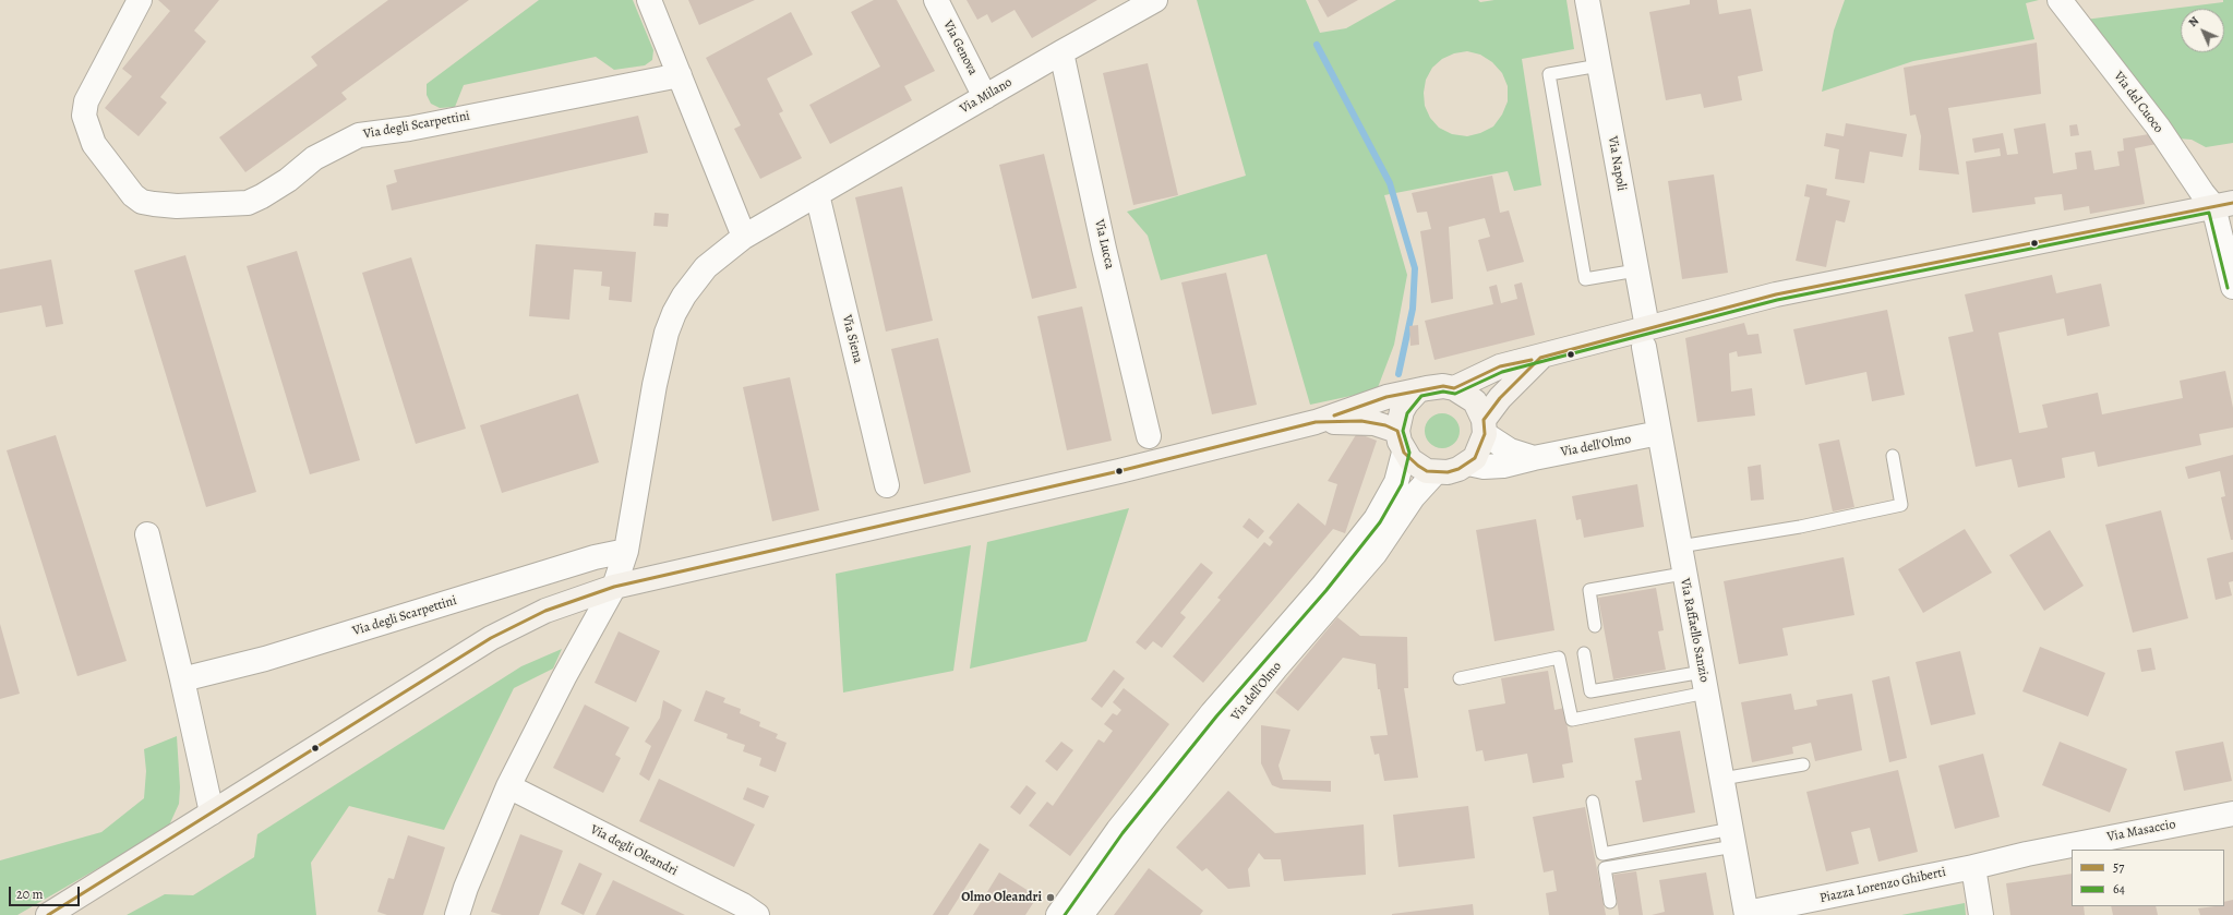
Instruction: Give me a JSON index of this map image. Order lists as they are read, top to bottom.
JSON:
{
  "streets": {
    "main road": ["Via dell'Olmo"],
    "street": [
      "Via Genova",
      "Via Milano",
      "Via del Cuoco",
      "Via degli Scarpettini",
      "Via Napoli",
      "Via Lucca",
      "Via Siena",
      "Via Raffaello Sanzio",
      "Via Masaccio",
      "Via degli Oleandri",
      "Piazza Lorenzo Ghiberti"
    ]
  },
  "crossings": [
    ["Via Genova", "Via Milano"],
    ["Via Milano", "Via Lucca"],
    ["Via Milano", "Via Siena"],
    ["Via Napoli", "Via Raffaello Sanzio"],
    ["Via dell'Olmo", "Via Raffaello Sanzio"],
    ["Via Raffaello Sanzio", "Piazza Lorenzo Ghiberti"],
    ["Via Masaccio", "Piazza Lorenzo Ghiberti"]
  ],
  "places": ["Olmo Oleandri"],
  "lines": ["transit line 57", "transit line 64"],
  "legend": ["57", "64"],
  "scale_bar": "20 m",
  "north": "top left"
}
